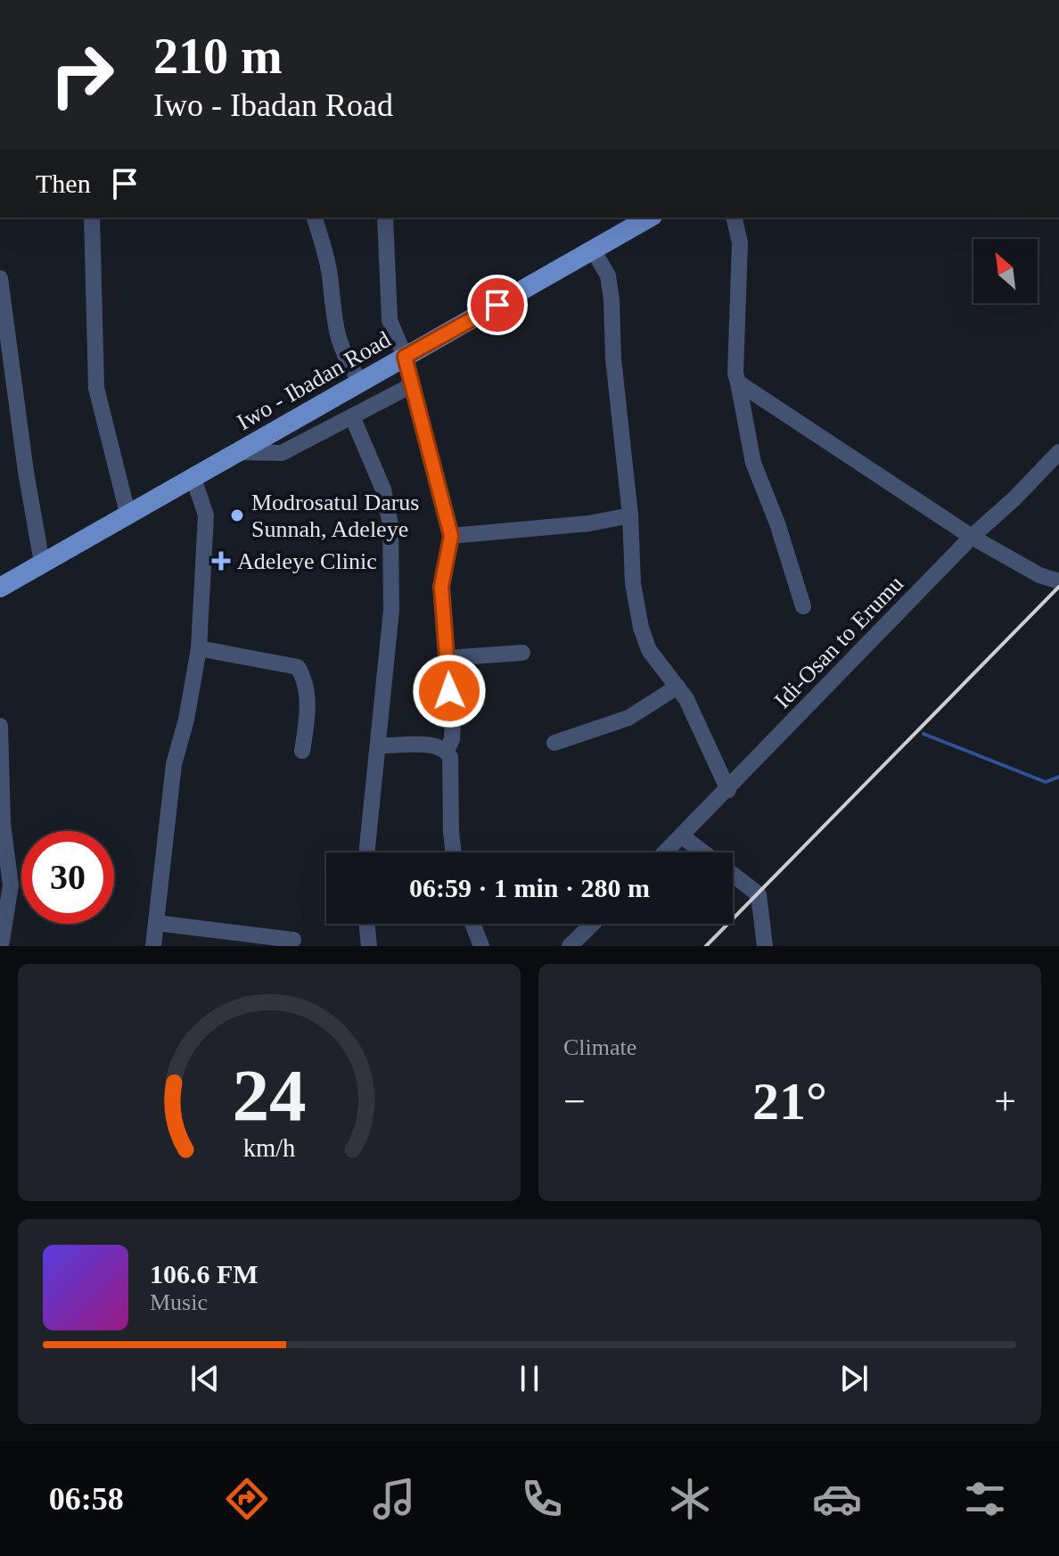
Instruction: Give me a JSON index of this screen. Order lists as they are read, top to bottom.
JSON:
{
  "streets": {
    "main road": ["Iwo - Ibadan Road"],
    "street": ["Idi-Osan to Erumu"]
  },
  "places": {
    "other": ["Modrosatul Darus Sunnah, Adeleye"],
    "health": ["Adeleye Clinic"]
  },
  "north": "top left",
  "page": {
    "turn": ["210 m", "Iwo - Ibadan Road"],
    "then": "Then",
    "limit": "30",
    "trip": "06:59 · 1 min · 280 m",
    "tile": "Climate",
    "heat": ["−", "21°", "+"],
    "song": ["106.6 FM", "Music"],
    "tabs": "06:58",
    "gauge": ["24", "km/h"]
  }
}
